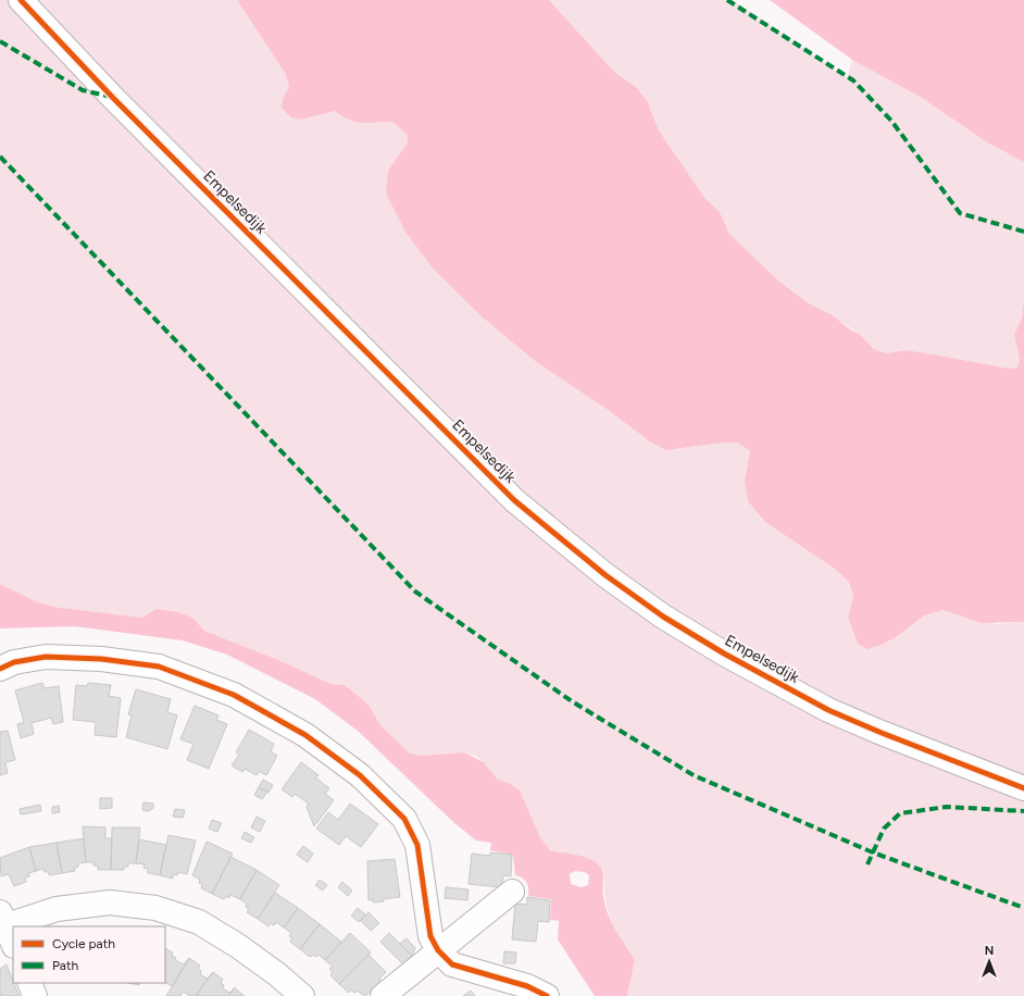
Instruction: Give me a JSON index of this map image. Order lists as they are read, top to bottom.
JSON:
{
  "streets": {
    "street": ["Empelsedijk"]
  },
  "legend": ["Cycle path", "Path"],
  "north": "top"
}
